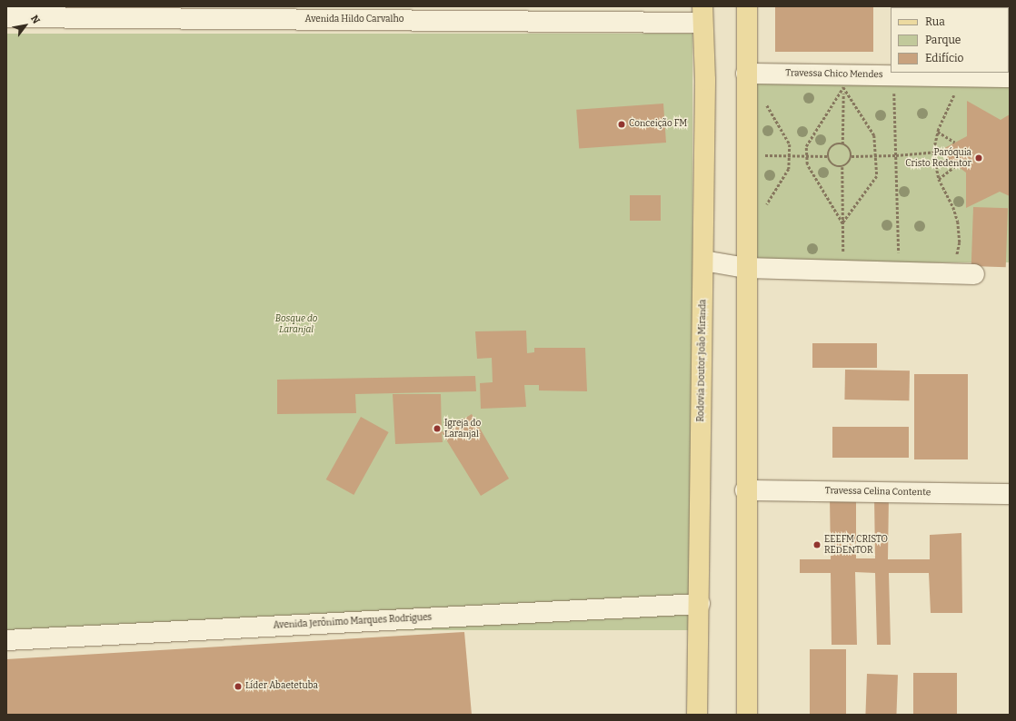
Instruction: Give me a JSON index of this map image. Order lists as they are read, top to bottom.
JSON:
{
  "streets": {
    "main road": ["Rodovia Doutor João Miranda"],
    "street": [
      "Avenida Hildo Carvalho",
      "Travessa Chico Mendes",
      "Travessa Celina Contente",
      "Avenida Jerônimo Marques Rodrigues"
    ]
  },
  "crossings": [
    ["Avenida Hildo Carvalho", "Rodovia Doutor João Miranda"],
    ["Rodovia Doutor João Miranda", "Avenida Jerônimo Marques Rodrigues"]
  ],
  "parks": ["Bosque do Laranjal"],
  "places": [
    "Conceição FM",
    "Paróquia Cristo Redentor",
    "Igreja do Laranjal",
    "EEEFM CRISTO REDENTOR",
    "Líder Abaetetuba"
  ],
  "legend": ["Rua", "Parque", "Edifício"],
  "north": "top right"
}
